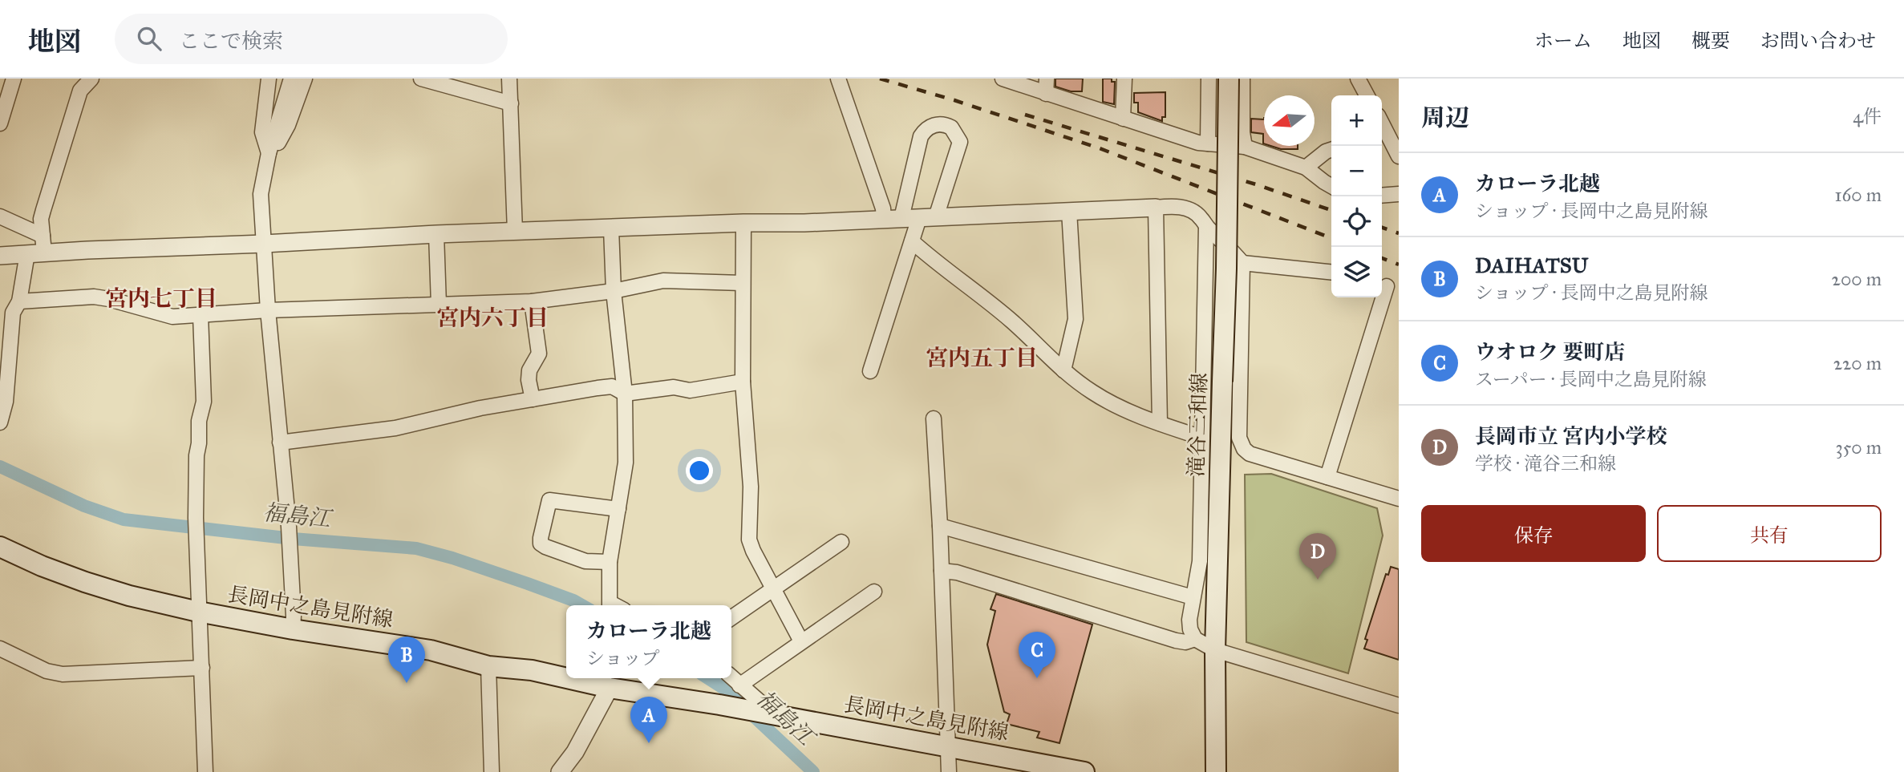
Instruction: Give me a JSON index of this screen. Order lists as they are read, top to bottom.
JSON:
{
  "streets": {
    "main road": ["滝谷三和線", "長岡中之島見附線"]
  },
  "districts": ["宮内七丁目", "宮内六丁目", "宮内五丁目"],
  "water": ["福島江"],
  "north": "left",
  "page": {
    "header": "地図",
    "search": "ここで検索",
    "nav": [
      "ホーム",
      "地図",
      "概要",
      "お問い合わせ"
    ],
    "heading": ["周辺", "4件"],
    "map_buttons": ["+", "−"],
    "list": [
      {
        "mark": "A",
        "name": "カローラ北越",
        "note": "ショップ · 長岡中之島見附線",
        "value": "160 m"
      },
      {
        "mark": "B",
        "name": "DAIHATSU",
        "note": "ショップ · 長岡中之島見附線",
        "value": "200 m"
      },
      {
        "mark": "C",
        "name": "ウオロク 要町店",
        "note": "スーパー · 長岡中之島見附線",
        "value": "220 m"
      },
      {
        "mark": "D",
        "name": "長岡市立 宮内小学校",
        "note": "学校 · 滝谷三和線",
        "value": "350 m"
      }
    ],
    "buttons": ["保存", "共有"],
    "pins": [
      "D",
      "C",
      "B",
      "A"
    ],
    "popup": ["カローラ北越", "ショップ"]
  }
}
